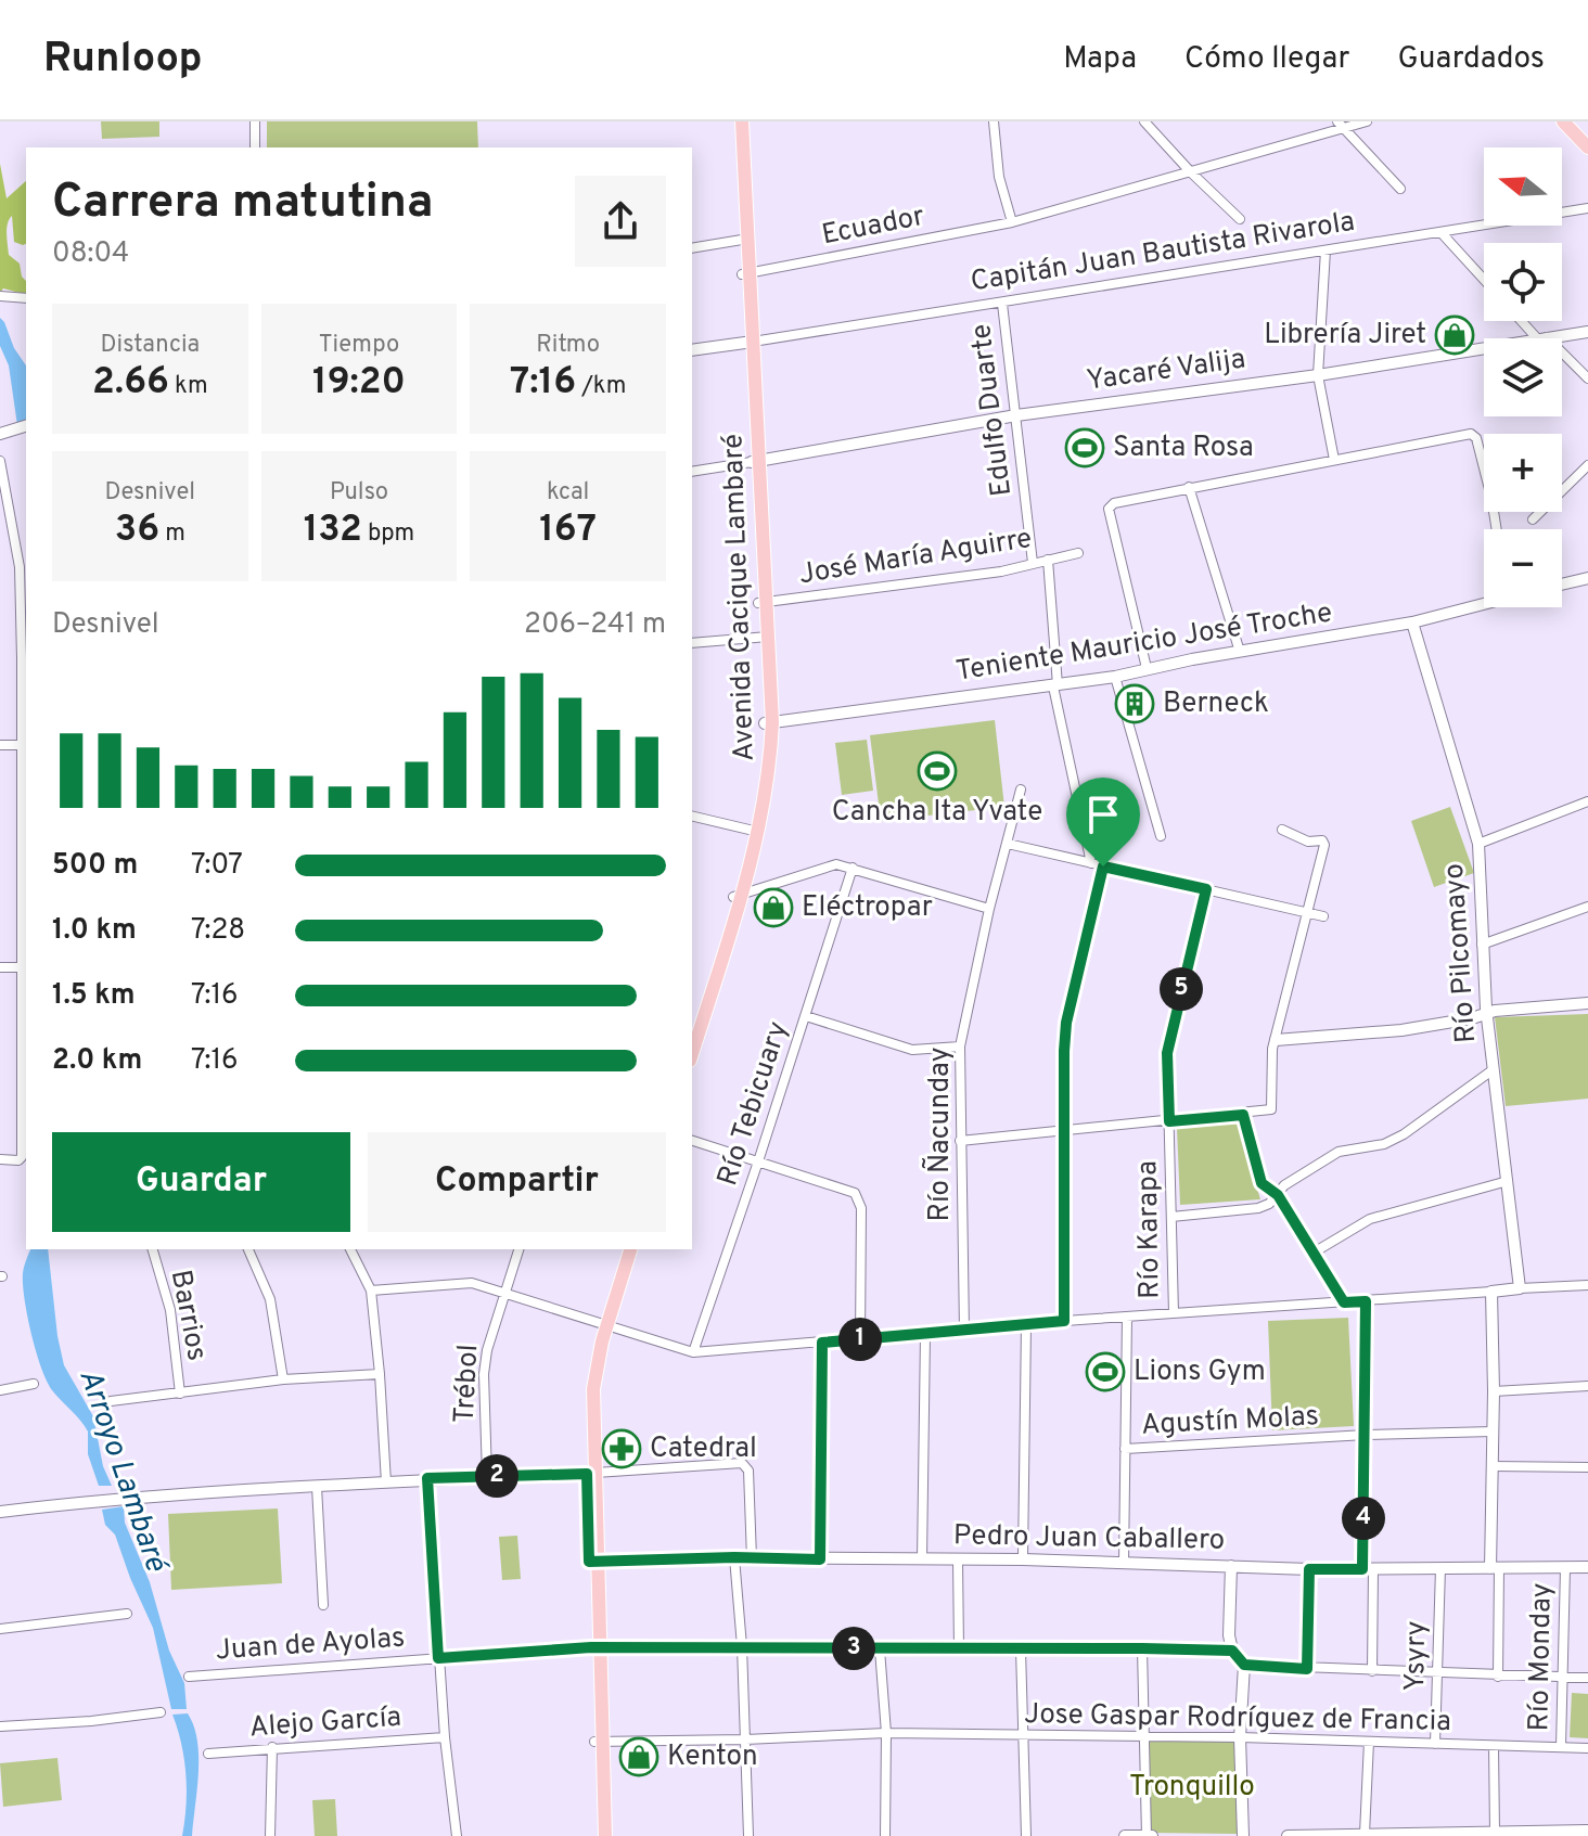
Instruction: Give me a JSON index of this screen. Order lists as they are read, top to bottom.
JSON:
{
  "streets": {
    "main road": ["Avenida Cacique Lambaré"],
    "street": [
      "Ecuador",
      "Capitán Juan Bautista Rivarola",
      "Yacaré Valija",
      "Edulfo Duarte",
      "José María Aguirre",
      "Teniente Mauricio José Troche",
      "Río Pilcomayo",
      "Río Tebicuary",
      "Río Ñacunday",
      "Río Karapa",
      "Barrios",
      "Trébol",
      "Agustín Molas",
      "Pedro Juan Caballero",
      "Juan de Ayolas",
      "Ysyry",
      "Río Monday",
      "Jose Gaspar Rodríguez de Francia",
      "Alejo García"
    ]
  },
  "crossings": [
    ["Ecuador", "Avenida Cacique Lambaré"],
    ["Capitán Juan Bautista Rivarola", "Edulfo Duarte"],
    ["Capitán Juan Bautista Rivarola", "Avenida Cacique Lambaré"],
    ["Yacaré Valija", "Edulfo Duarte"],
    ["Yacaré Valija", "Avenida Cacique Lambaré"],
    ["Edulfo Duarte", "José María Aguirre"],
    ["José María Aguirre", "Avenida Cacique Lambaré"],
    ["Avenida Cacique Lambaré", "Teniente Mauricio José Troche"],
    ["Teniente Mauricio José Troche", "Río Pilcomayo"],
    ["Río Karapa", "Agustín Molas"],
    ["Río Karapa", "Pedro Juan Caballero"],
    ["Pedro Juan Caballero", "Ysyry"],
    ["Pedro Juan Caballero", "Río Monday"],
    ["Ysyry", "Jose Gaspar Rodríguez de Francia"],
    ["Río Monday", "Jose Gaspar Rodríguez de Francia"]
  ],
  "water": ["Arroyo Lambaré"],
  "parks": ["Tronquillo"],
  "places": {
    "shop": ["Librería Jiret", "Eléctropar", "Kenton"],
    "sports": ["Santa Rosa", "Cancha Ita Yvate", "Lions Gym"],
    "building": ["Berneck"],
    "pharmacy": ["Catedral"]
  },
  "north": "left",
  "page": {
    "header": "Runloop",
    "nav": ["Mapa", "Cómo llegar", "Guardados"],
    "map_buttons": ["+", "−"],
    "heading": ["Carrera matutina", "08:04"],
    "stats": [
      ["Distancia", "2.66 km"],
      ["Tiempo", "19:20"],
      ["Ritmo", "7:16 /km"],
      ["Desnivel", "36 m"],
      ["Pulso", "132 bpm"],
      ["kcal", "167"]
    ],
    "chart": ["Desnivel", "206–241 m"],
    "list": [
      {
        "name": "500 m",
        "note": "7:07"
      },
      {
        "name": "1.0 km",
        "note": "7:28"
      },
      {
        "name": "1.5 km",
        "note": "7:16"
      },
      {
        "name": "2.0 km",
        "note": "7:16"
      }
    ],
    "pins": [
      "5",
      "1",
      "2",
      "4",
      "3"
    ],
    "buttons": ["Guardar", "Compartir"]
  }
}
